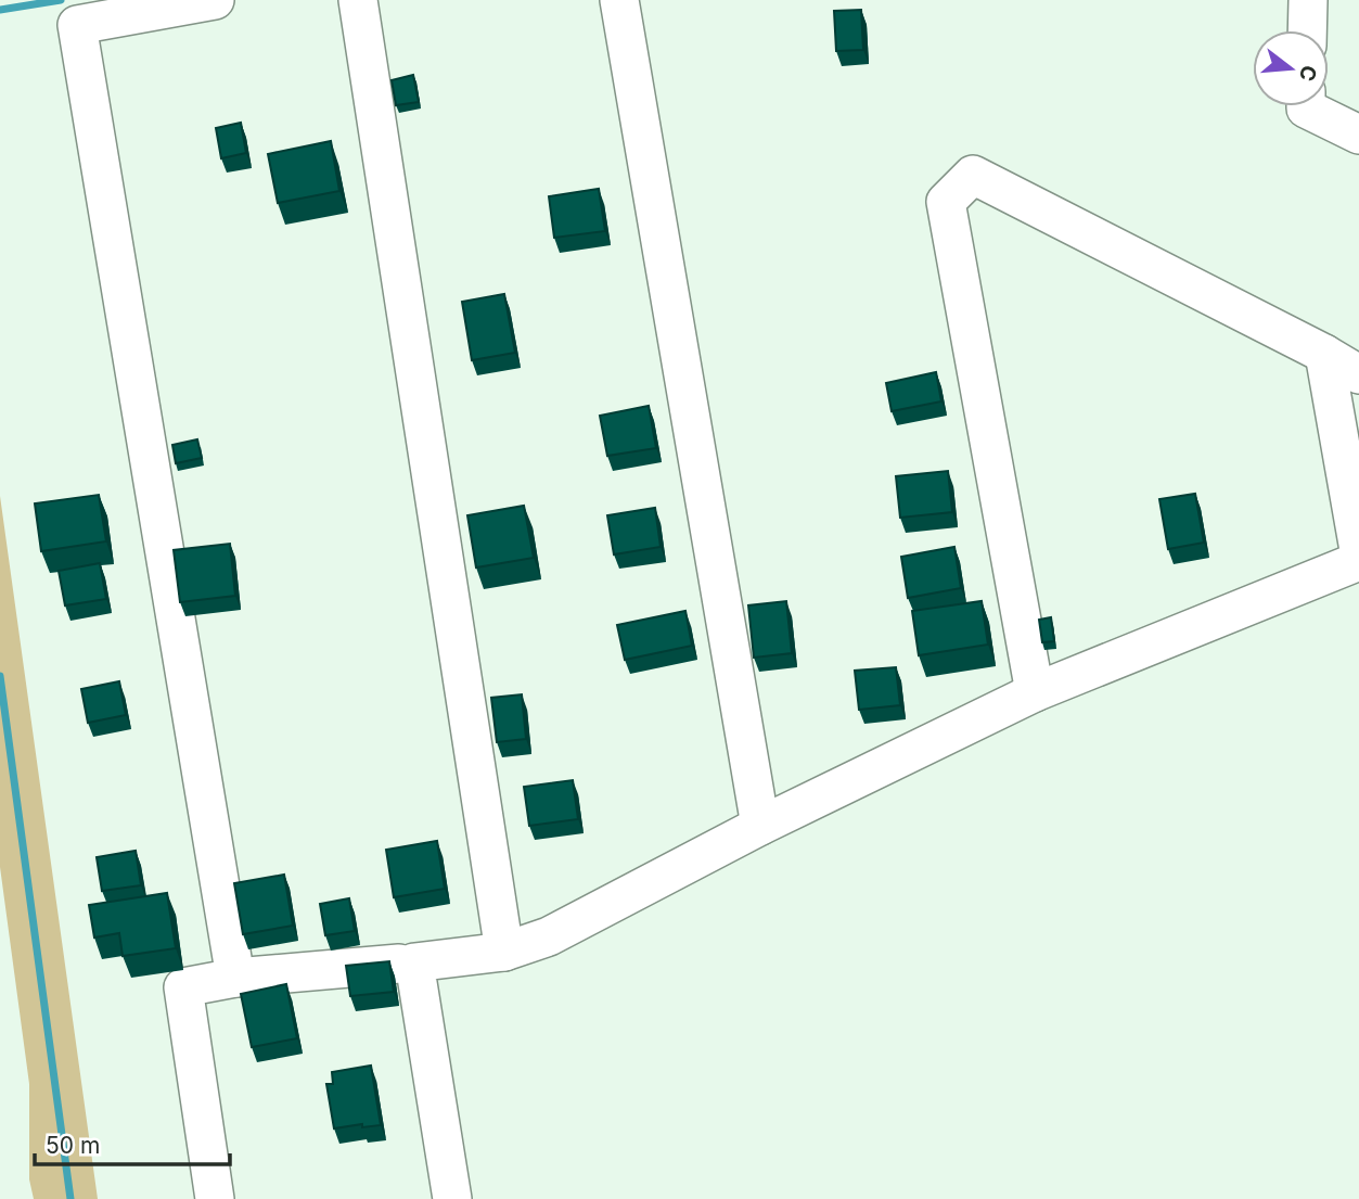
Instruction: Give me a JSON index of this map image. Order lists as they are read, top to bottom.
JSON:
{
  "scale_bar": "50 m",
  "north": "right"
}
